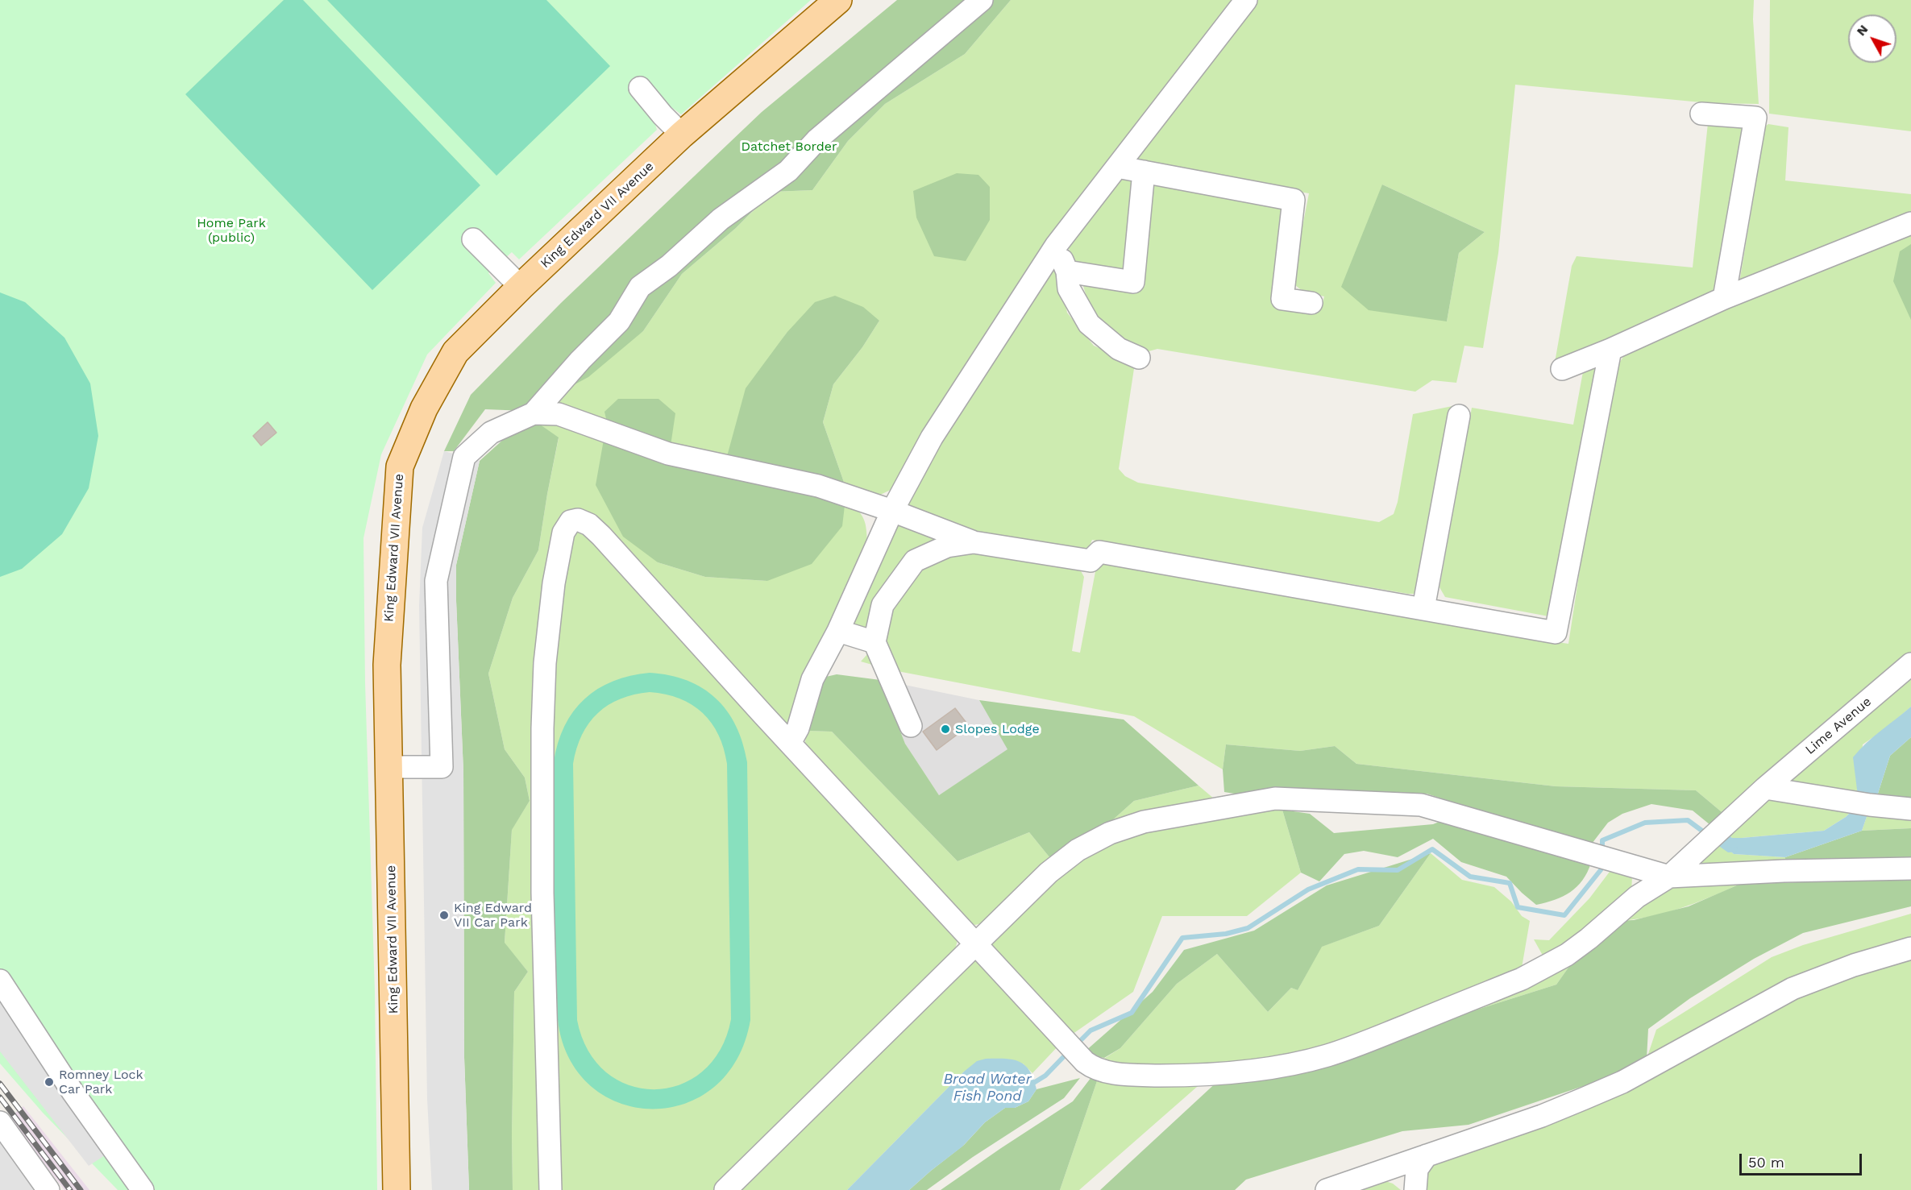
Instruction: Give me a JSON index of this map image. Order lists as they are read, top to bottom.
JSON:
{
  "streets": {
    "main road": ["King Edward VII Avenue"],
    "lane": ["Lime Avenue"]
  },
  "water": ["Broad Water Fish Pond"],
  "parks": ["Datchet Border", "Home Park (public)"],
  "places": ["Slopes Lodge", "King Edward VII Car Park", "Romney Lock Car Park"],
  "scale_bar": "50 m",
  "north": "top left"
}
